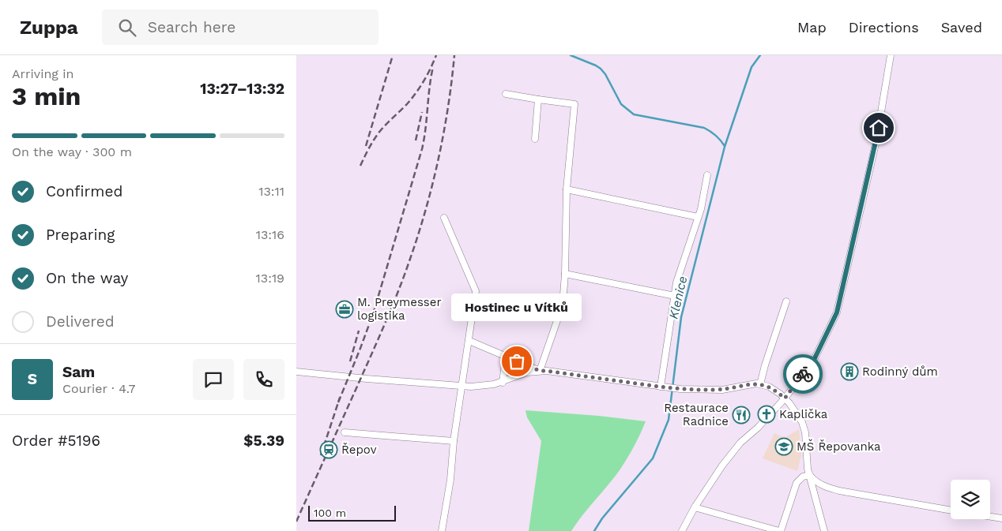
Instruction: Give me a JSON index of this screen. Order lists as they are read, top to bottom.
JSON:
{
  "water": ["Klenice"],
  "places": {
    "office": ["M. Preymesser logistika"],
    "other": ["Hostinec u Vítků"],
    "building": ["Rodinný dům"],
    "church": ["Kaplička"],
    "restaurant": ["Restaurace Radnice"],
    "school or university": ["MŠ Řepovanka"],
    "station": ["Řepov"]
  },
  "scale_bar": "100 m",
  "page": {
    "header": "Zuppa",
    "search": "Search here",
    "nav": ["Map", "Directions", "Saved"],
    "heading": ["3 min", "Arriving in", "13:27–13:32"],
    "panel": [
      "Sam",
      "Courier · 4.7",
      "Order #5196",
      "$5.39"
    ],
    "bar": "On the way · 300 m",
    "list": [
      ["Confirmed", "13:11"],
      ["Preparing", "13:16"],
      ["On the way", "13:19"],
      "Delivered"
    ],
    "bubble": "Hostinec u Vítků",
    "round": "S",
    "scale": "100 m"
  }
}
